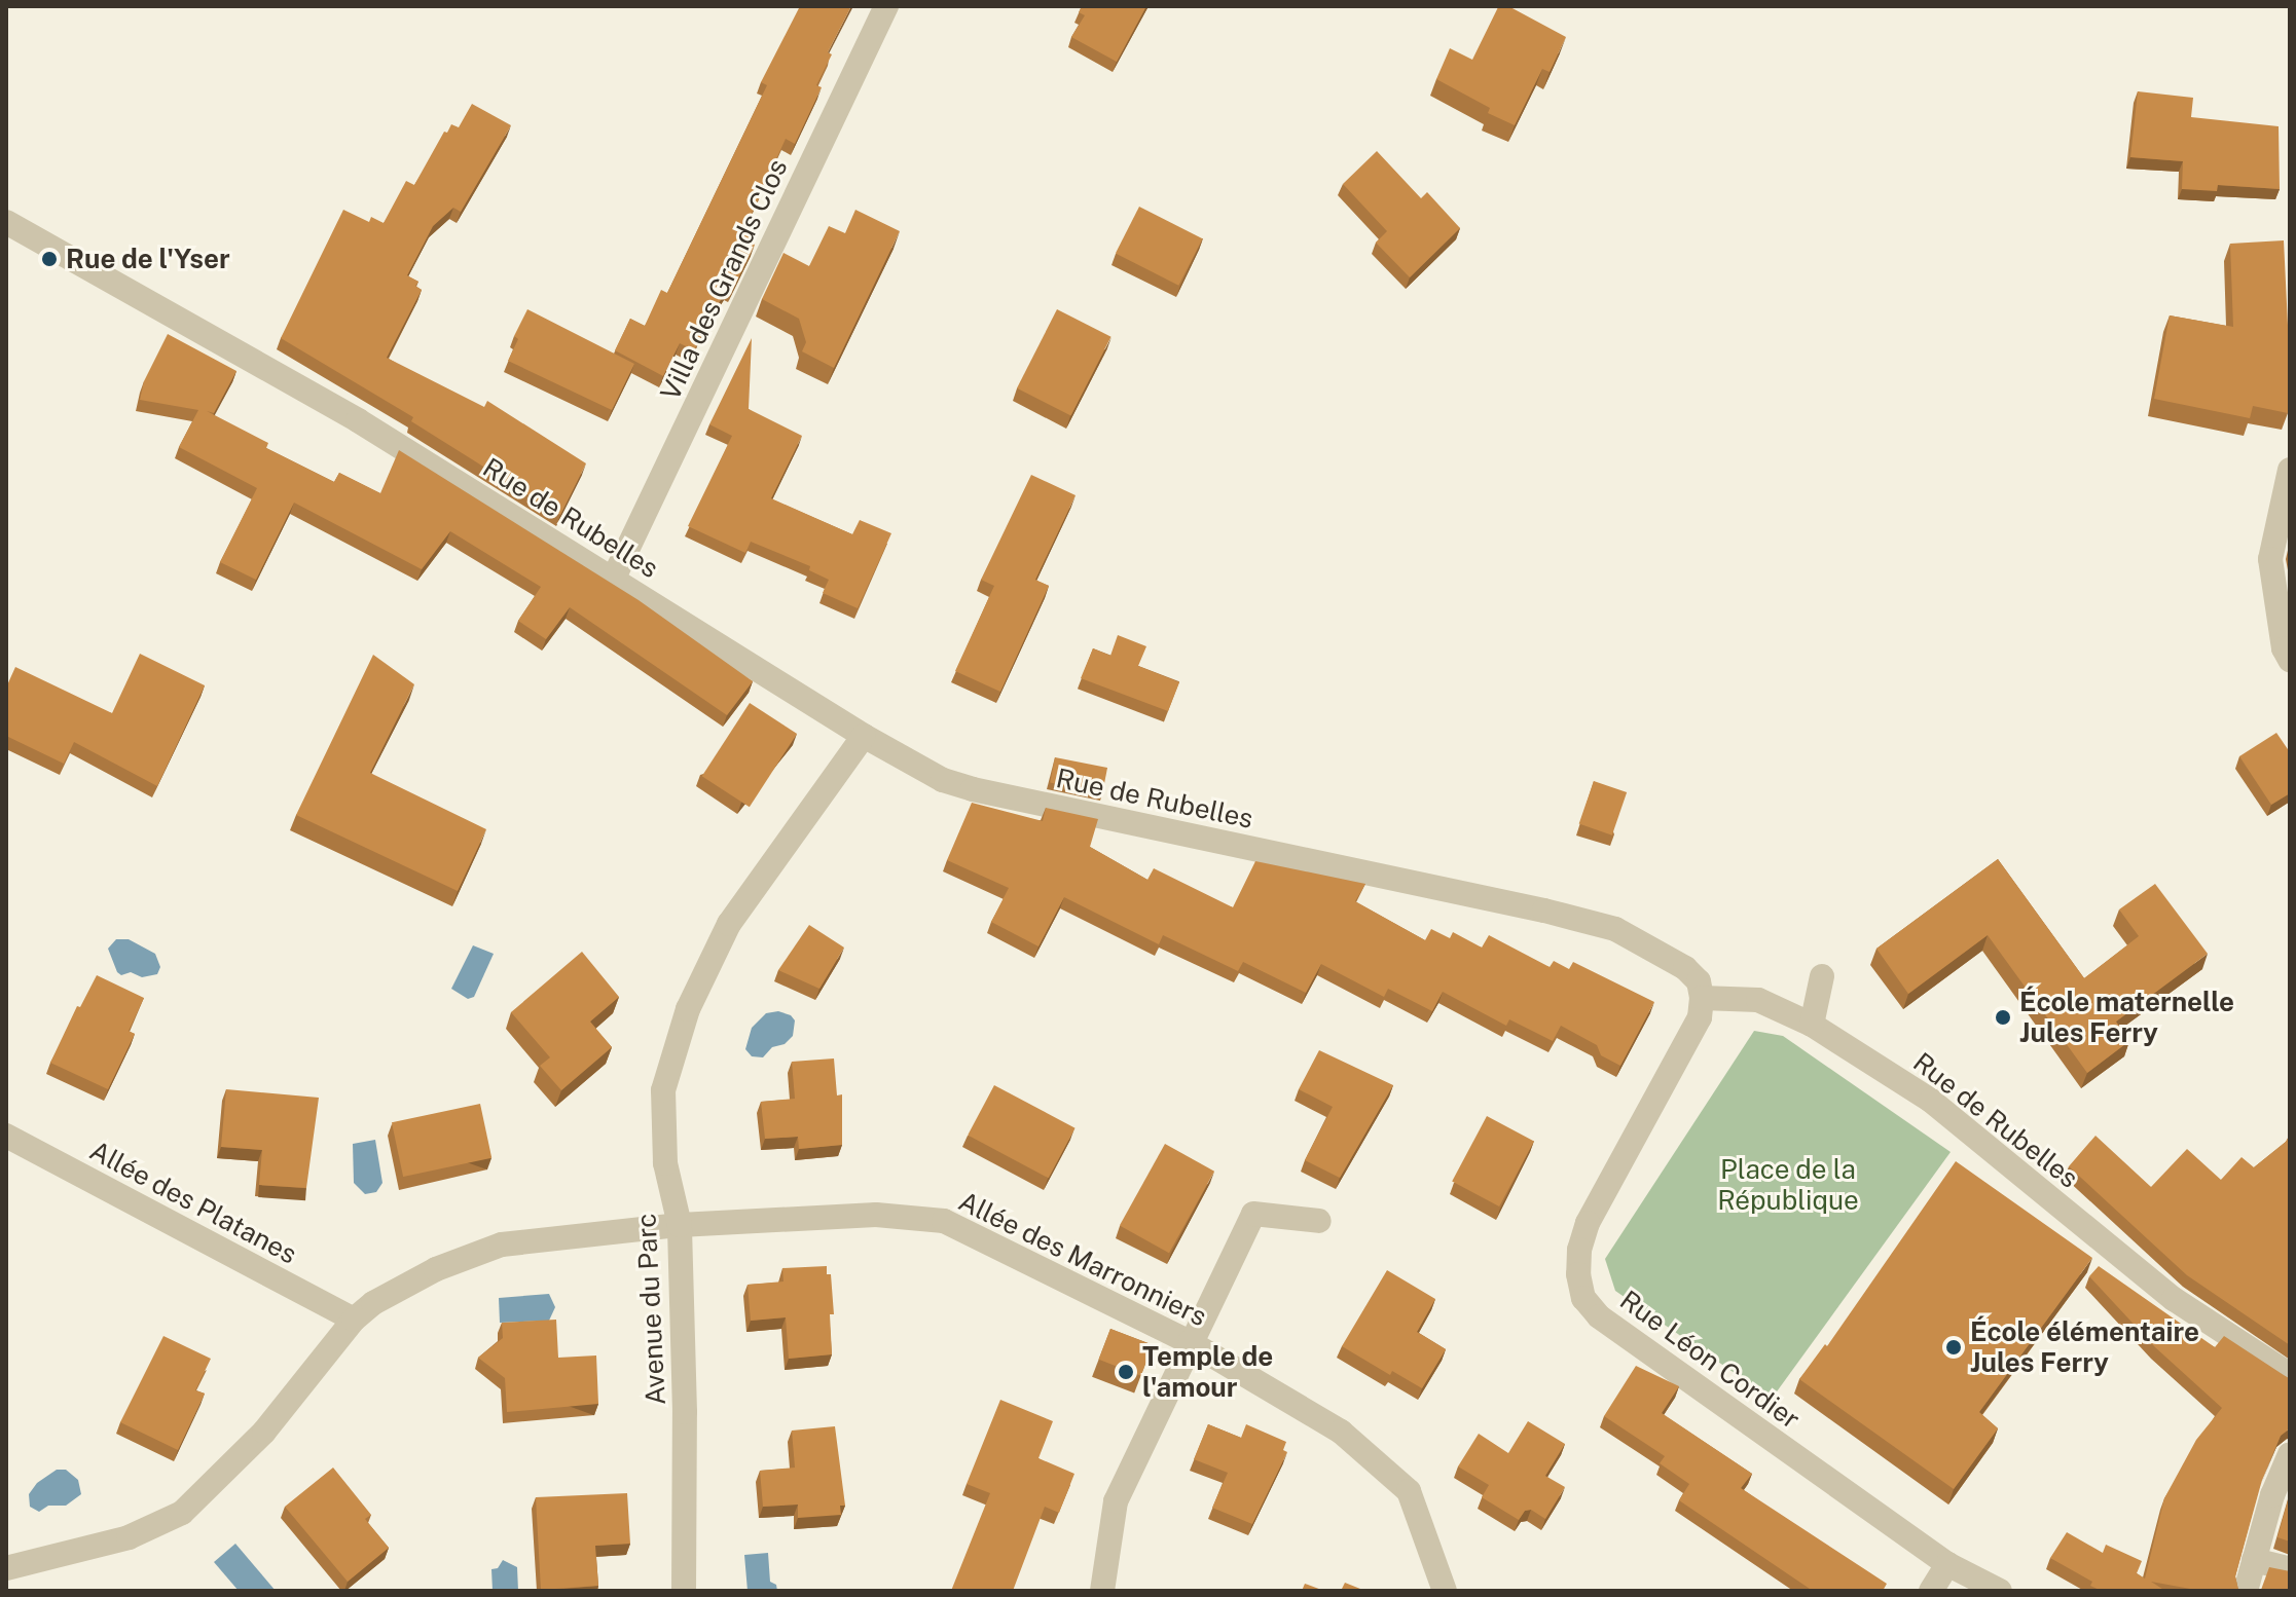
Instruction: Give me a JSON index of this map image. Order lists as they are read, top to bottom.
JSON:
{
  "streets": {
    "street": [
      "Villa des Grands Clos",
      "Rue de Rubelles",
      "Allée des Platanes",
      "Allée des Marronniers",
      "Avenue du Parc",
      "Rue Léon Cordier"
    ]
  },
  "crossings": [
    ["Villa des Grands Clos", "Rue de Rubelles"],
    ["Rue de Rubelles", "Avenue du Parc"],
    ["Rue de Rubelles", "Rue Léon Cordier"],
    ["Allée des Platanes", "Allée des Marronniers"],
    ["Allée des Marronniers", "Avenue du Parc"]
  ],
  "parks": ["Place de la République"],
  "places": [
    "Rue de l'Yser",
    "École maternelle Jules Ferry",
    "École élémentaire Jules Ferry",
    "Temple de l'amour"
  ]
}
